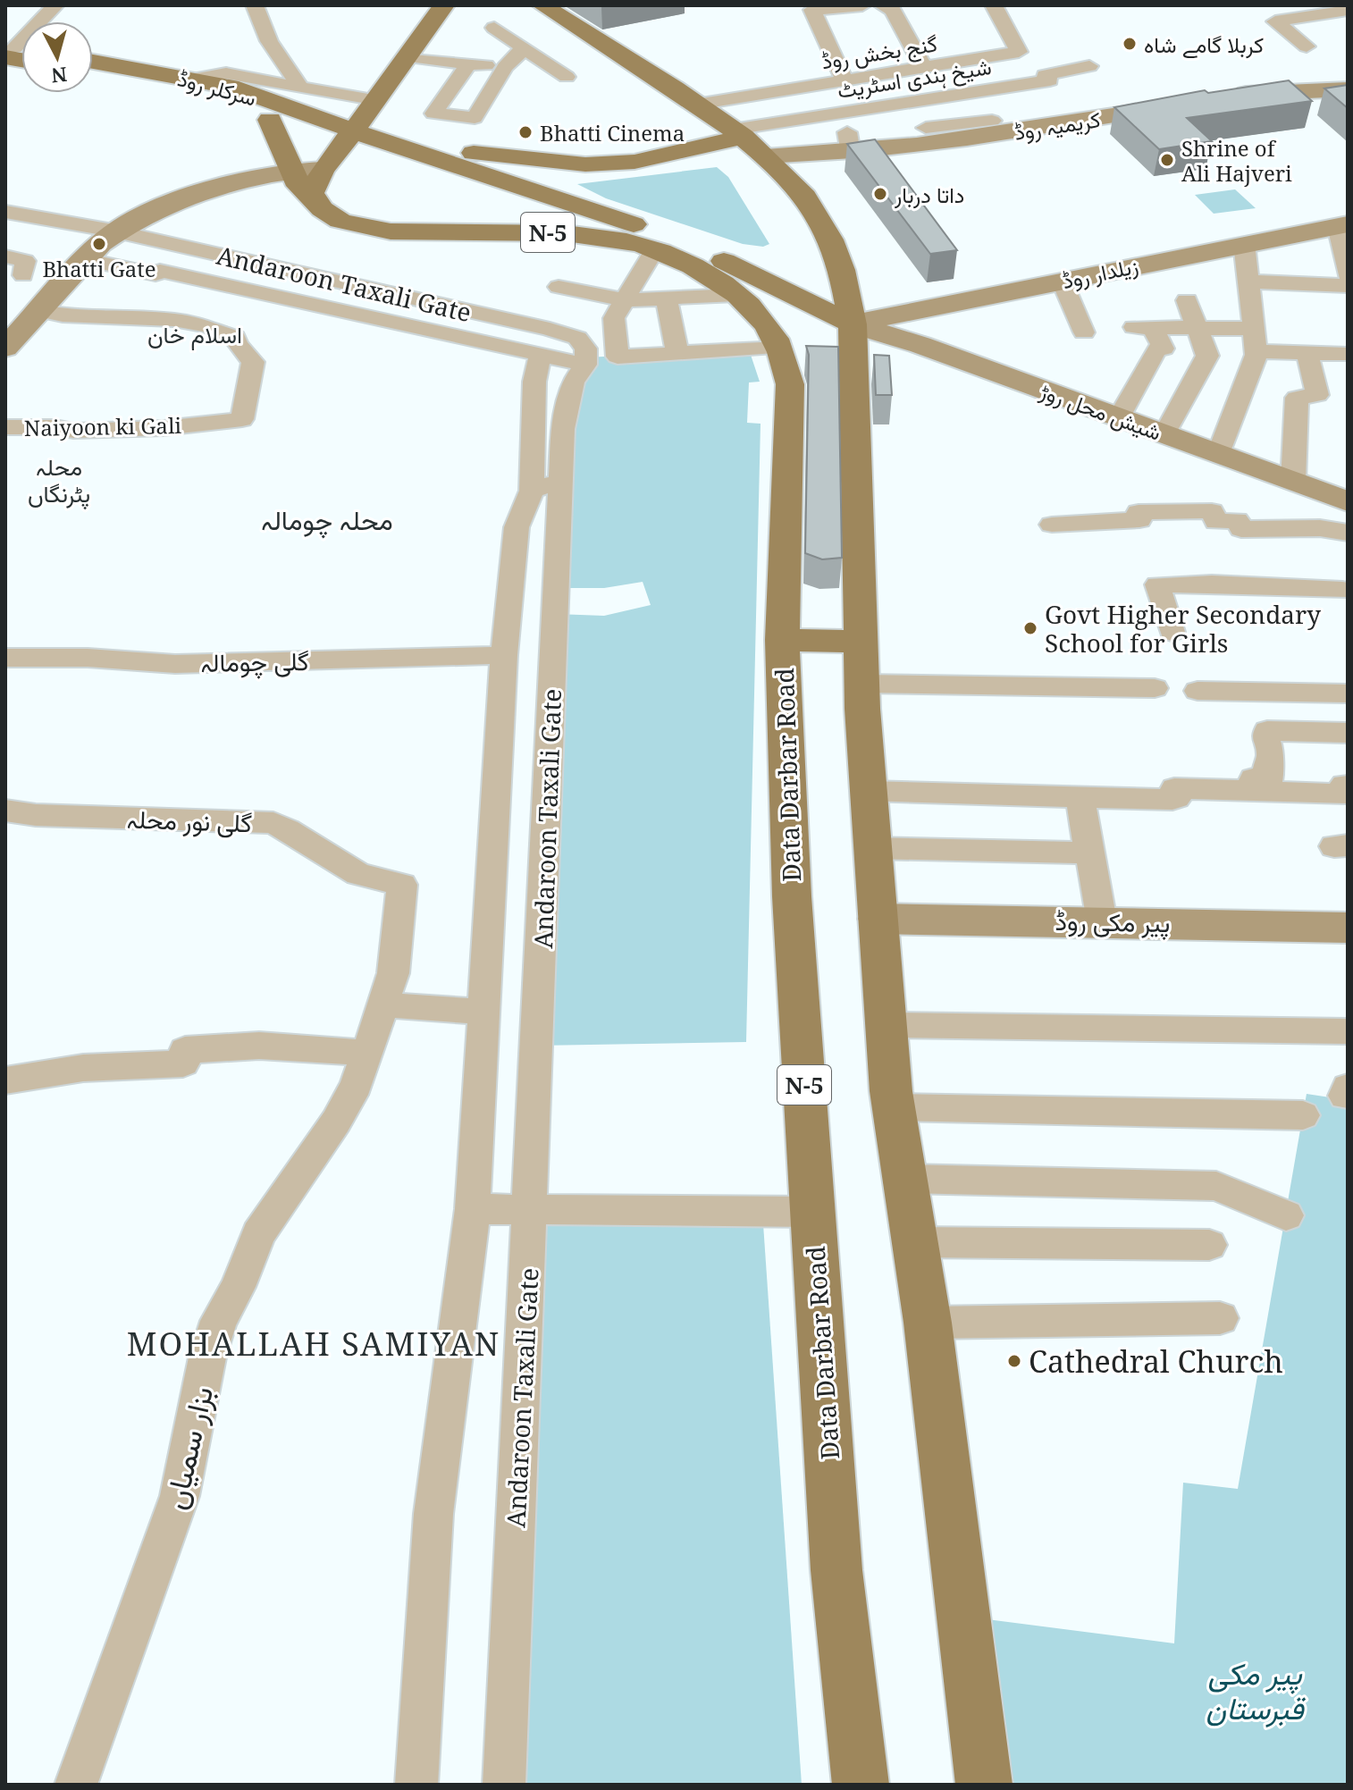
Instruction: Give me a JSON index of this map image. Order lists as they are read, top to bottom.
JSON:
{
  "streets": {
    "main road": ["سرکلر روڈ", "N-5", "Data Darbar Road"],
    "street": [
      "گنج بخش روڈ",
      "شیخ ہندی اسٹریٹ",
      "کریمیہ روڈ",
      "زیلدار روڈ",
      "Andaroon Taxali Gate",
      "شیش محل روڑ",
      "Naiyoon ki Gali",
      "گلی چومالہ",
      "گلی نور محلہ",
      "پیر مکی روڈ",
      "بزار سمیاں"
    ]
  },
  "crossings": [
    ["N-5", "Data Darbar Road"],
    ["زیلدار روڈ", "شیش محل روڑ"],
    ["گلی نور محلہ", "بزار سمیاں"]
  ],
  "districts": [
    "اسلام خان",
    "محلہ پٹرنگاں",
    "محلہ چومالہ",
    "MOHALLAH SAMIYAN"
  ],
  "parks": ["پیر مکی قبرستان"],
  "places": [
    "کربلا گامے شاہ",
    "Bhatti Cinema",
    "Shrine of Ali Hajveri",
    "داتا دربار",
    "Bhatti Gate",
    "Govt Higher Secondary School for Girls",
    "Cathedral Church"
  ],
  "north": "bottom"
}
